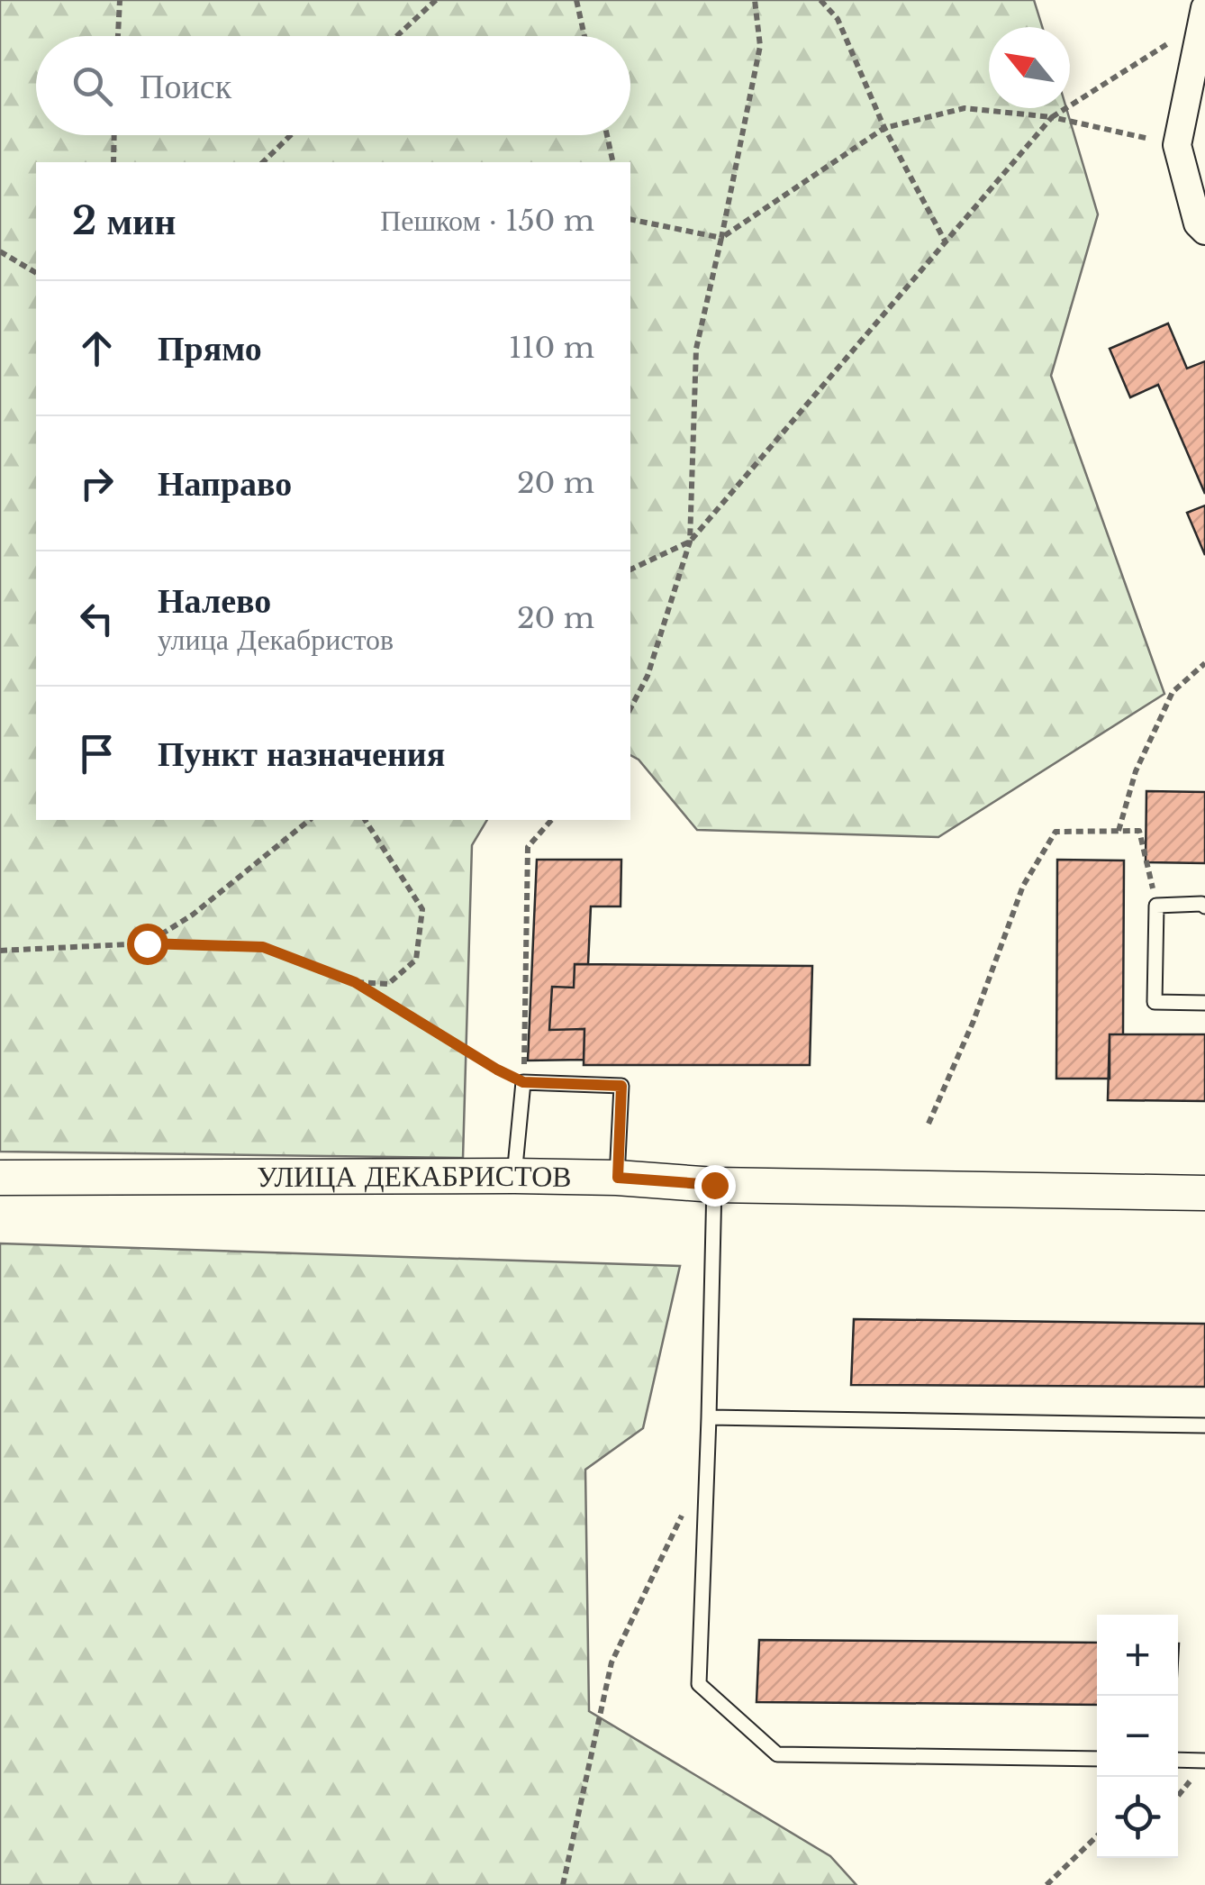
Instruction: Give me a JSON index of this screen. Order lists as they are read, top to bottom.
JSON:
{
  "streets": {
    "street": ["УЛИЦА ДЕКАБРИСТОВ"]
  },
  "north": "top left",
  "page": {
    "search": "Поиск",
    "heading": ["2 мин", "Пешком · 150 m"],
    "list": [
      ["Прямо", "110 m"],
      ["Направо", "20 m"],
      ["Налево", "улица Декабристов", "20 m"],
      "Пункт назначения"
    ],
    "map_buttons": ["+", "−"]
  }
}
